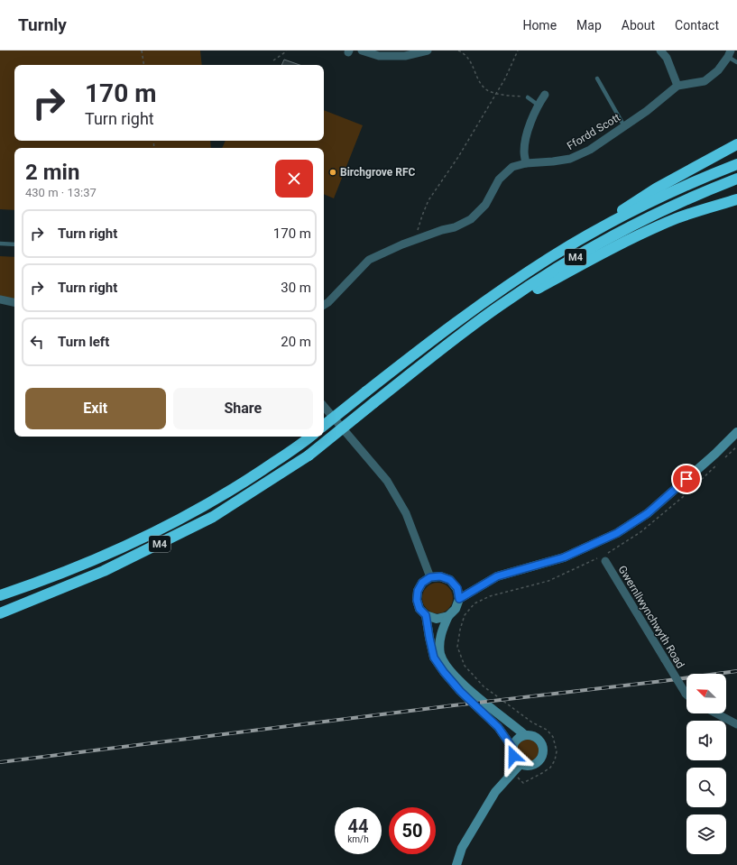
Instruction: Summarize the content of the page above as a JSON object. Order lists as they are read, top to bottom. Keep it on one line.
{"streets":{"highway":["M4"],"street":["Ffordd Scott","Gwernllwynchwyth Road"]},"places":["Birchgrove RFC"],"north":"top left","page":{"header":"Turnly","nav":["Home","Map","About","Contact"],"turn":["170 m","Turn right"],"heading":["2 min","430 m · 13:37"],"list":[{"name":"Turn right","value":"170 m"},{"name":"Turn right","value":"30 m"},{"name":"Turn left","value":"20 m"}],"buttons":["Exit","Share"],"speed":"44 km/h","limit":"50"}}
